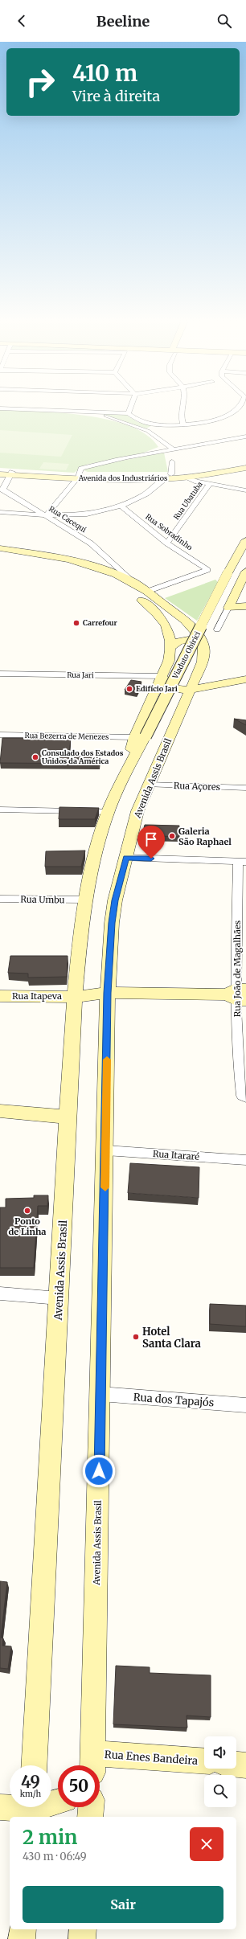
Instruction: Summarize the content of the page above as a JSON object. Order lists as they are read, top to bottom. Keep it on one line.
{"streets":{"main road":["Avenida dos Industriários","Viaduto Obirici","Avenida Assis Brasil","Rua Itapeva","Rua Enes Bandeira"],"street":["Rua Ubatuba","Rua Cacequi","Rua Sobradinho","Rua Jari","Rua Bezerra de Menezes","Rua Açores","Rua Umbu","Rua João de Magalhães","Rua Itararé","Rua dos Tapajós"]},"crossings":[["Avenida dos Industriários","Rua Cacequi"],["Rua Ubatuba","Rua Sobradinho"],["Rua Cacequi","Avenida Assis Brasil"],["Viaduto Obirici","Rua Bezerra de Menezes"],["Viaduto Obirici","Avenida Assis Brasil"],["Rua Jari","Avenida Assis Brasil"],["Rua Bezerra de Menezes","Avenida Assis Brasil"],["Avenida Assis Brasil","Rua Açores"],["Avenida Assis Brasil","Rua Umbu"],["Avenida Assis Brasil","Rua Itapeva"],["Avenida Assis Brasil","Rua Itararé"],["Avenida Assis Brasil","Rua dos Tapajós"],["Avenida Assis Brasil","Rua Enes Bandeira"],["Rua João de Magalhães","Rua Itapeva"]],"places":["Carrefour","Edifício Jari","Consulado dos Estados Unidos da América","Galeria São Raphael","Ponto de Linha","Hotel Santa Clara"],"page":{"header":"Beeline","turn":["410 m","Vire à direita"],"speed":"49 km/h","limit":"50","heading":["2 min","430 m · 06:49"],"buttons":"Sair"}}
